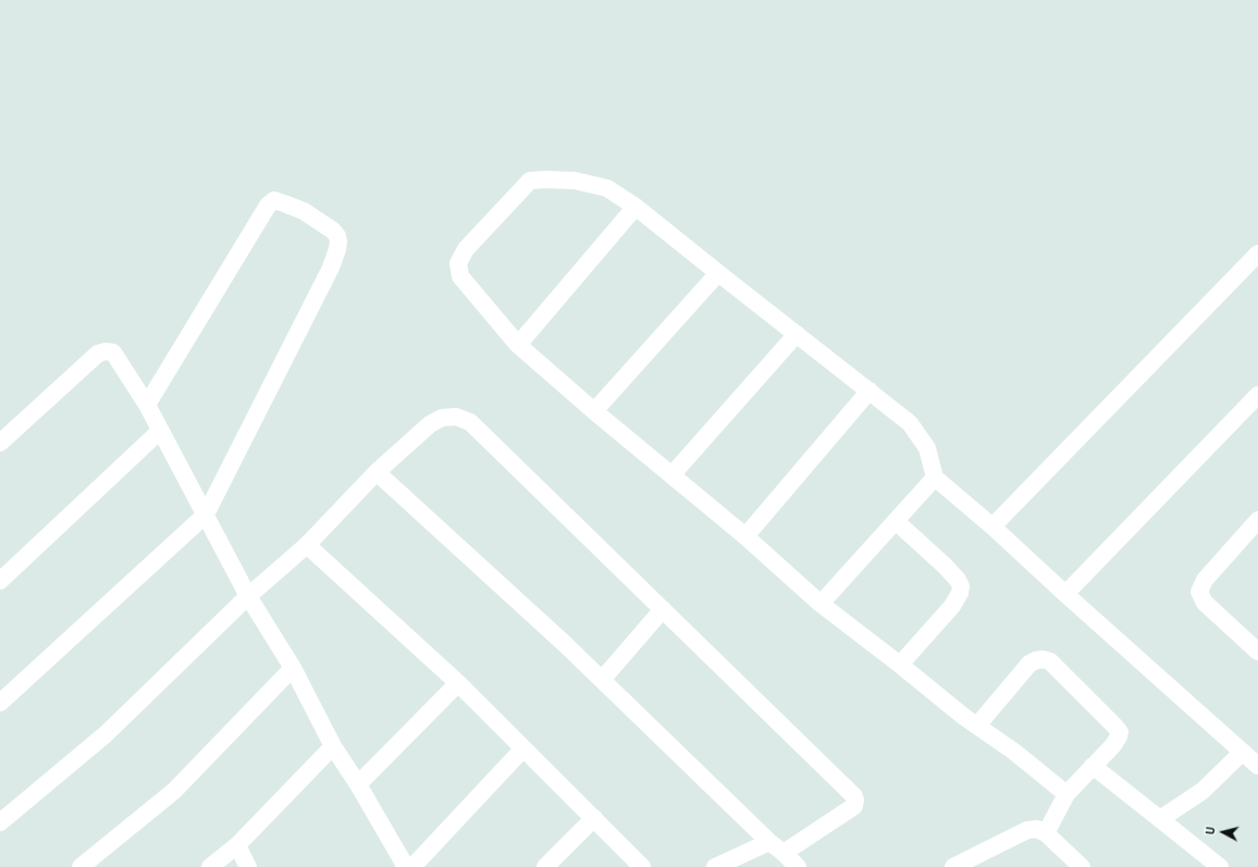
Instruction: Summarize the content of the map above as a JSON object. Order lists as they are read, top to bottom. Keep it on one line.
{"north":"left"}
